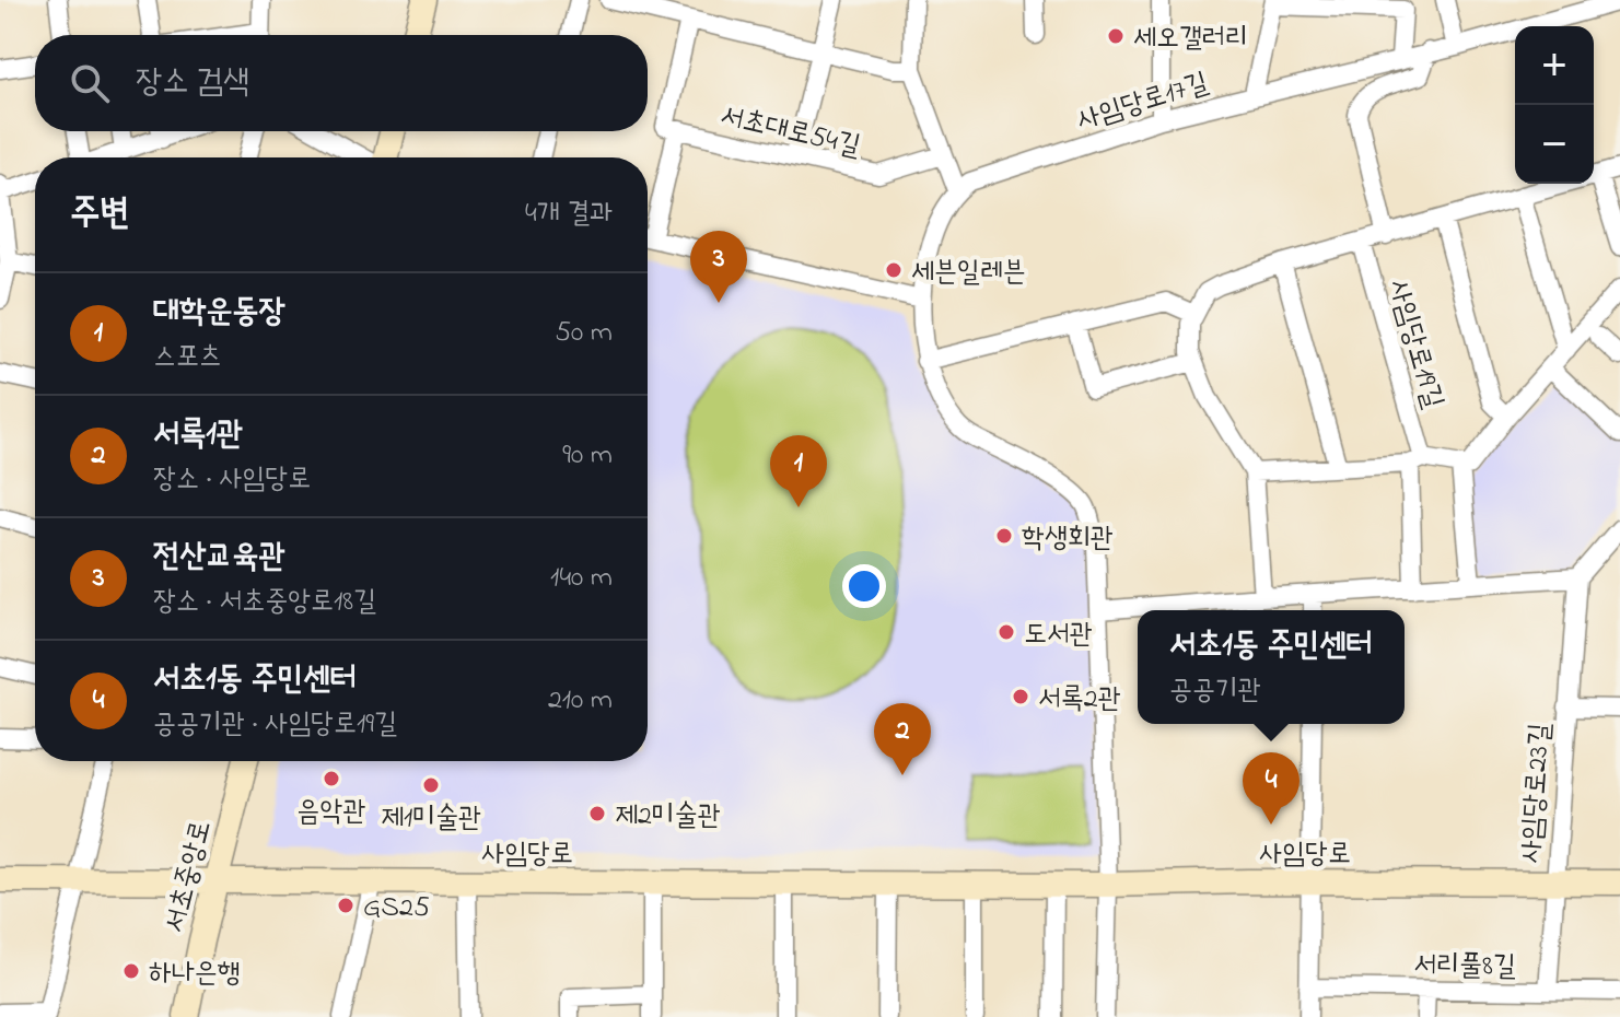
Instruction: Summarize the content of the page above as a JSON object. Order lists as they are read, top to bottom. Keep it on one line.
{"streets":{"main road":["사임당로","서초중앙로"],"street":["사임당로17길","서초대로54길","사임당로19길","사임당로23길","서리풀8길"]},"crossings":[["사임당로23길","사임당로"],["사임당로","서초중앙로"]],"places":["세오갤러리","세븐일레븐","학생회관","도서관","서록2관","음악관","제1미술관","제2미술관","GS25","하나은행"],"page":{"map_buttons":["+","−"],"search":"장소 검색","heading":["주변","4개 결과"],"pins":["3","1","2","4"],"list":[{"mark":"1","name":"대학운동장","note":"스포츠","value":"50 m"},{"mark":"2","name":"서록1관","note":"장소 · 사임당로","value":"90 m"},{"mark":"3","name":"전산교육관","note":"장소 · 서초중앙로18길","value":"140 m"},{"mark":"4","name":"서초1동 주민센터","note":"공공기관 · 사임당로19길","value":"210 m"}],"popup":["서초1동 주민센터","공공기관"]}}
